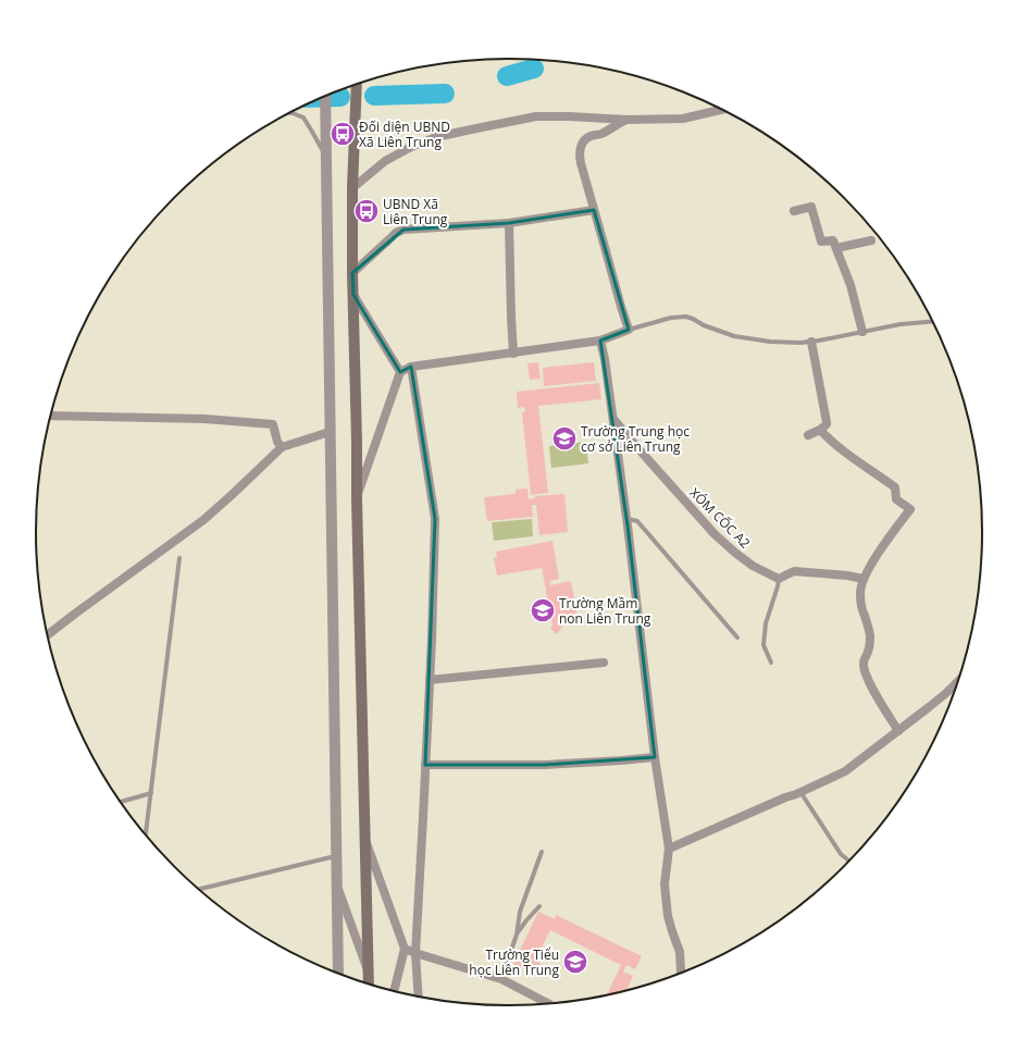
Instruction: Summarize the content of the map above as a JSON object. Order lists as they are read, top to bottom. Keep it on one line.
{"streets":{"street":["XÓM CỐC A2"]},"places":{"bus stop":["Đối diện UBND Xã Liên Trung","UBND Xã Liên Trung"],"school or university":["Trường Trung học cơ sở Liên Trung","Trường Mầm non Liên Trung","Trường Tiểu học Liên Trung"]}}
